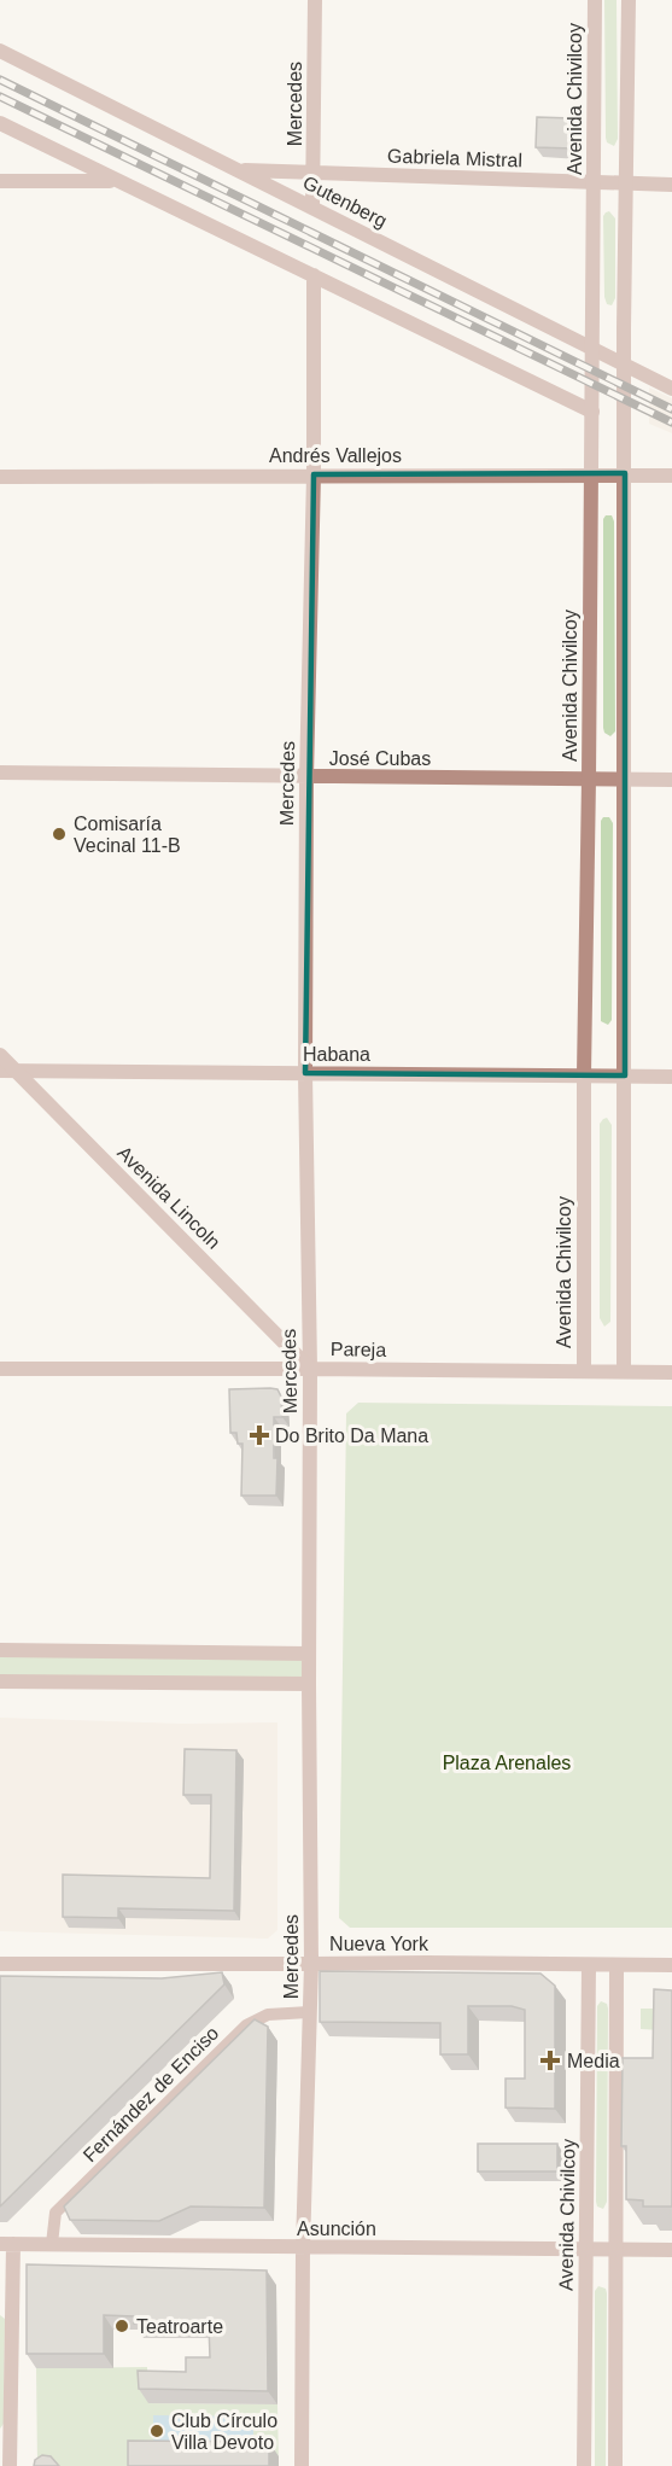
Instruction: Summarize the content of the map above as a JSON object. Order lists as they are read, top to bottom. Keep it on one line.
{"streets":{"street":["Avenida Chivilcoy","Mercedes","Gabriela Mistral","Gutenberg","Andrés Vallejos","José Cubas","Habana","Avenida Lincoln","Pareja","Nueva York","Fernández de Enciso","Asunción"]},"crossings":[["Avenida Chivilcoy","Gabriela Mistral"],["Avenida Chivilcoy","Gutenberg"],["Avenida Chivilcoy","Andrés Vallejos"],["Avenida Chivilcoy","José Cubas"],["Avenida Chivilcoy","Habana"],["Avenida Chivilcoy","Pareja"],["Avenida Chivilcoy","Nueva York"],["Avenida Chivilcoy","Asunción"],["Mercedes","Gabriela Mistral"],["Mercedes","Gutenberg"],["Mercedes","Andrés Vallejos"],["Mercedes","José Cubas"],["Mercedes","Habana"],["Mercedes","Avenida Lincoln"],["Mercedes","Pareja"],["Mercedes","Nueva York"],["Mercedes","Fernández de Enciso"],["Mercedes","Asunción"],["Gabriela Mistral","Gutenberg"],["Habana","Avenida Lincoln"],["Avenida Lincoln","Pareja"],["Fernández de Enciso","Asunción"]],"parks":["Plaza Arenales"],"places":{"other":["Comisaría Vecinal 11-B","Teatroarte","Club Círculo Villa Devoto"],"health":["Do Brito Da Mana","Media"]}}
